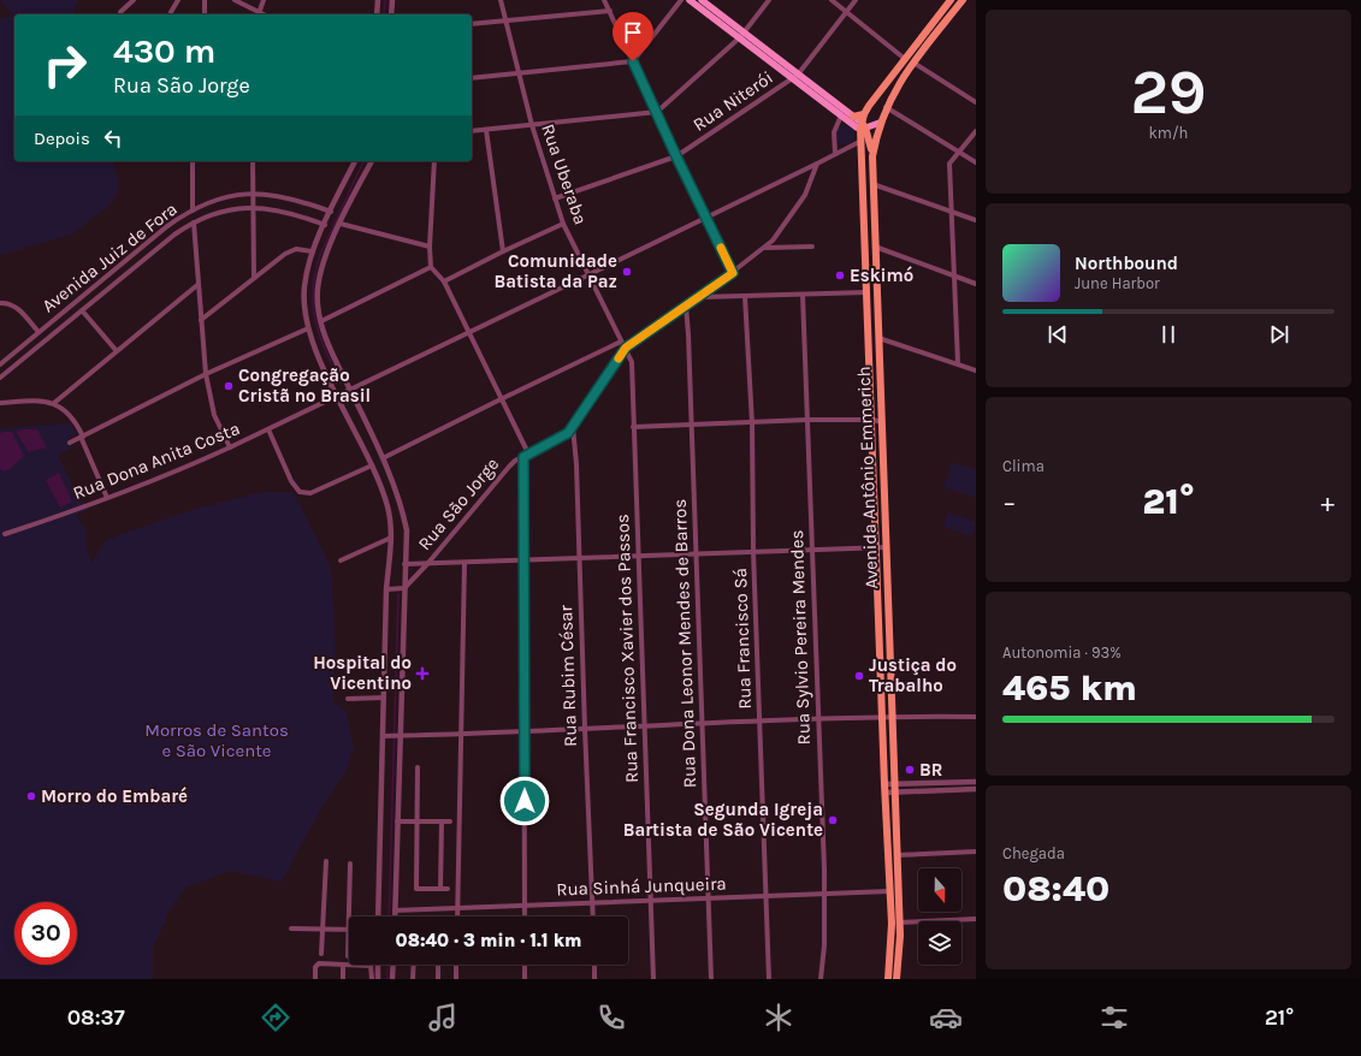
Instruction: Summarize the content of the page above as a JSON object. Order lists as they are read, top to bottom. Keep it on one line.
{"streets":{"main road":["Avenida Antônio Emmerich"],"street":["Rua Niterói","Rua Uberaba","Avenida Juiz de Fora","Rua Dona Anita Costa","Rua São Jorge","Rua Sylvio Pereira Mendes","Rua Francisco Sá","Rua Dona Leonor Mendes de Barros","Rua Francisco Xavier dos Passos","Rua Rubim César","Rua Sinhá Junqueira"]},"crossings":[["Rua Niterói","Rua Uberaba"],["Rua Uberaba","Rua Dona Anita Costa"],["Rua Uberaba","Rua São Jorge"],["Rua Uberaba","Rua Francisco Xavier dos Passos"],["Rua Dona Anita Costa","Avenida Antônio Emmerich"],["Rua Dona Anita Costa","Rua São Jorge"],["Avenida Antônio Emmerich","Rua Sinhá Junqueira"],["Rua São Jorge","Rua Dona Leonor Mendes de Barros"],["Rua São Jorge","Rua Francisco Xavier dos Passos"],["Rua São Jorge","Rua Rubim César"],["Rua Sylvio Pereira Mendes","Rua Sinhá Junqueira"],["Rua Francisco Sá","Rua Sinhá Junqueira"],["Rua Dona Leonor Mendes de Barros","Rua Sinhá Junqueira"],["Rua Francisco Xavier dos Passos","Rua Sinhá Junqueira"],["Rua Rubim César","Rua Sinhá Junqueira"]],"parks":["Morros de Santos e São Vicente"],"places":{"other":["Comunidade Batista da Paz","Eskimó","Congregação Cristã no Brasil","Justiça do Trabalho","BR","Morro do Embaré","Segunda Igreja Bartista de São Vicente"],"health":["Hospital do Vicentino"]},"north":"bottom","page":{"tile":[["29","km/h"],"Clima",["Autonomia · 93%","465 km"],["Chegada","08:40"]],"turn":["430 m","Rua São Jorge"],"then":"Depois","song":["Northbound","June Harbor"],"heat":["−","21°","+"],"limit":"30","trip":"08:40 · 3 min · 1.1 km","tabs":["08:37","21°"]}}
